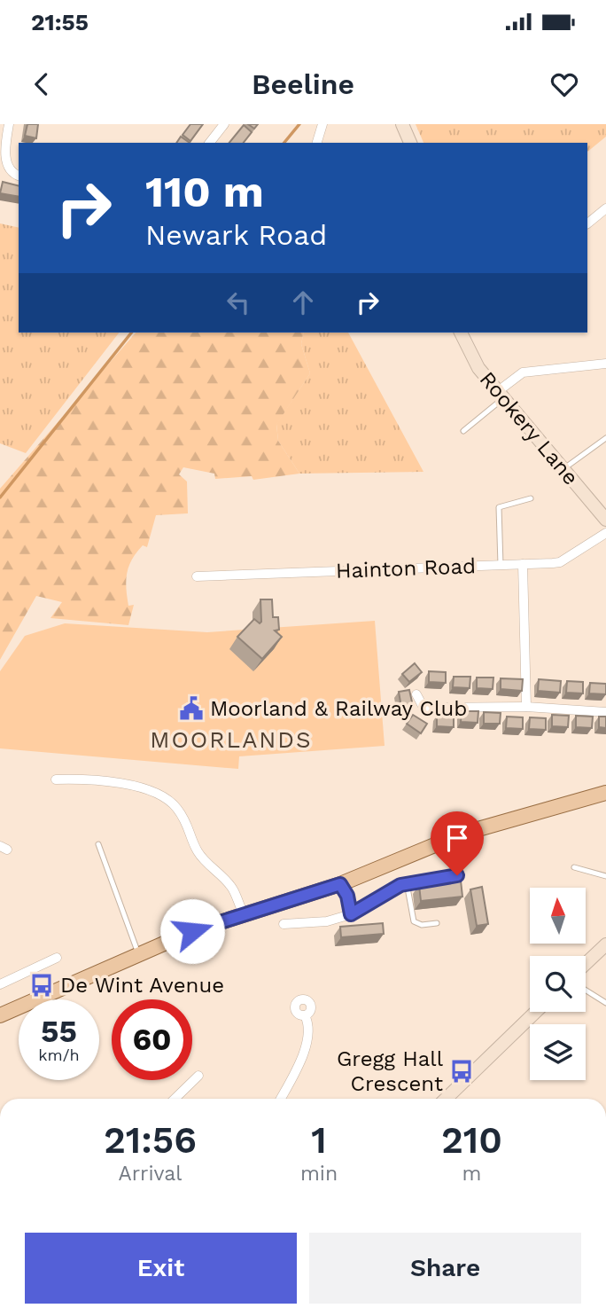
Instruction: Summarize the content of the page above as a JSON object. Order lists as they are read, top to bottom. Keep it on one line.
{"streets":{"street":["Rookery Lane","Hainton Road"]},"districts":["MOORLANDS"],"places":{"public building":["Moorland & Railway Club"],"bus stop":["De Wint Avenue","Gregg Hall Crescent"]},"north":"top","page":{"status":"21:55","header":"Beeline","turn":["110 m","Newark Road"],"speed":"55 km/h","limit":"60","eta":["21:56","Arrival","1","min","210","m"],"buttons":["Exit","Share"]}}
